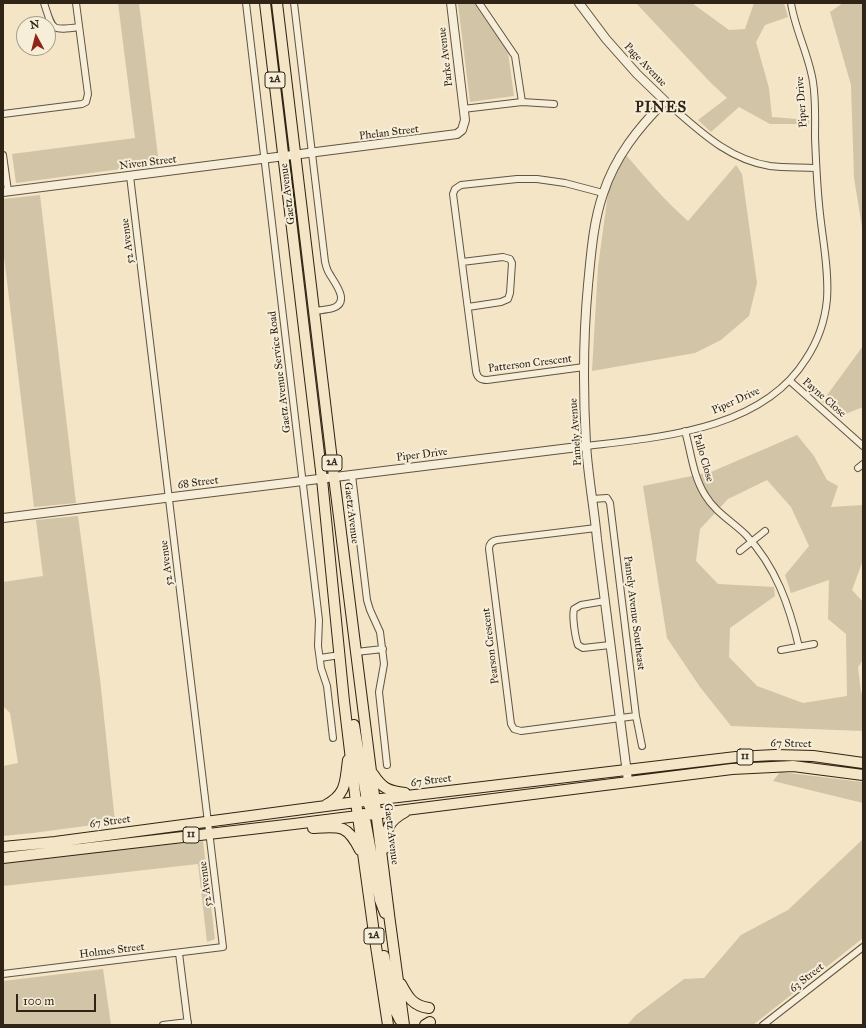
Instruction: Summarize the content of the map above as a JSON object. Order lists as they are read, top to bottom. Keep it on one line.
{"streets":{"main road":["2A","Gaetz Avenue","67 Street","11"],"street":["Parke Avenue","Page Avenue","Piper Drive","Phelan Street","Niven Street","52 Avenue","Patterson Crescent","Gaetz Avenue Service Road","Payne Close","Pamely Avenue","Pallo Close","68 Street","Pamely Avenue Southeast","Pearson Crescent","Holmes Street","63 Street"]},"crossings":[["Parke Avenue","Phelan Street"],["Page Avenue","Piper Drive"],["Page Avenue","Pamely Avenue"],["2A","67 Street"],["Piper Drive","Gaetz Avenue"],["Piper Drive","Payne Close"],["Piper Drive","Pamely Avenue"],["Piper Drive","Pallo Close"],["Piper Drive","68 Street"],["Phelan Street","Niven Street"],["Phelan Street","Gaetz Avenue"],["Niven Street","Gaetz Avenue"],["Niven Street","52 Avenue"],["Niven Street","Gaetz Avenue Service Road"],["Gaetz Avenue","68 Street"],["Gaetz Avenue","67 Street"],["52 Avenue","68 Street"],["52 Avenue","67 Street"],["52 Avenue","Holmes Street"],["Patterson Crescent","Pamely Avenue"],["Gaetz Avenue Service Road","68 Street"],["Pamely Avenue","Pamely Avenue Southeast"],["Pamely Avenue","Pearson Crescent"],["Pamely Avenue","67 Street"],["Pamely Avenue Southeast","Pearson Crescent"]],"districts":["PINES"],"scale_bar":"100 m","north":"top"}
